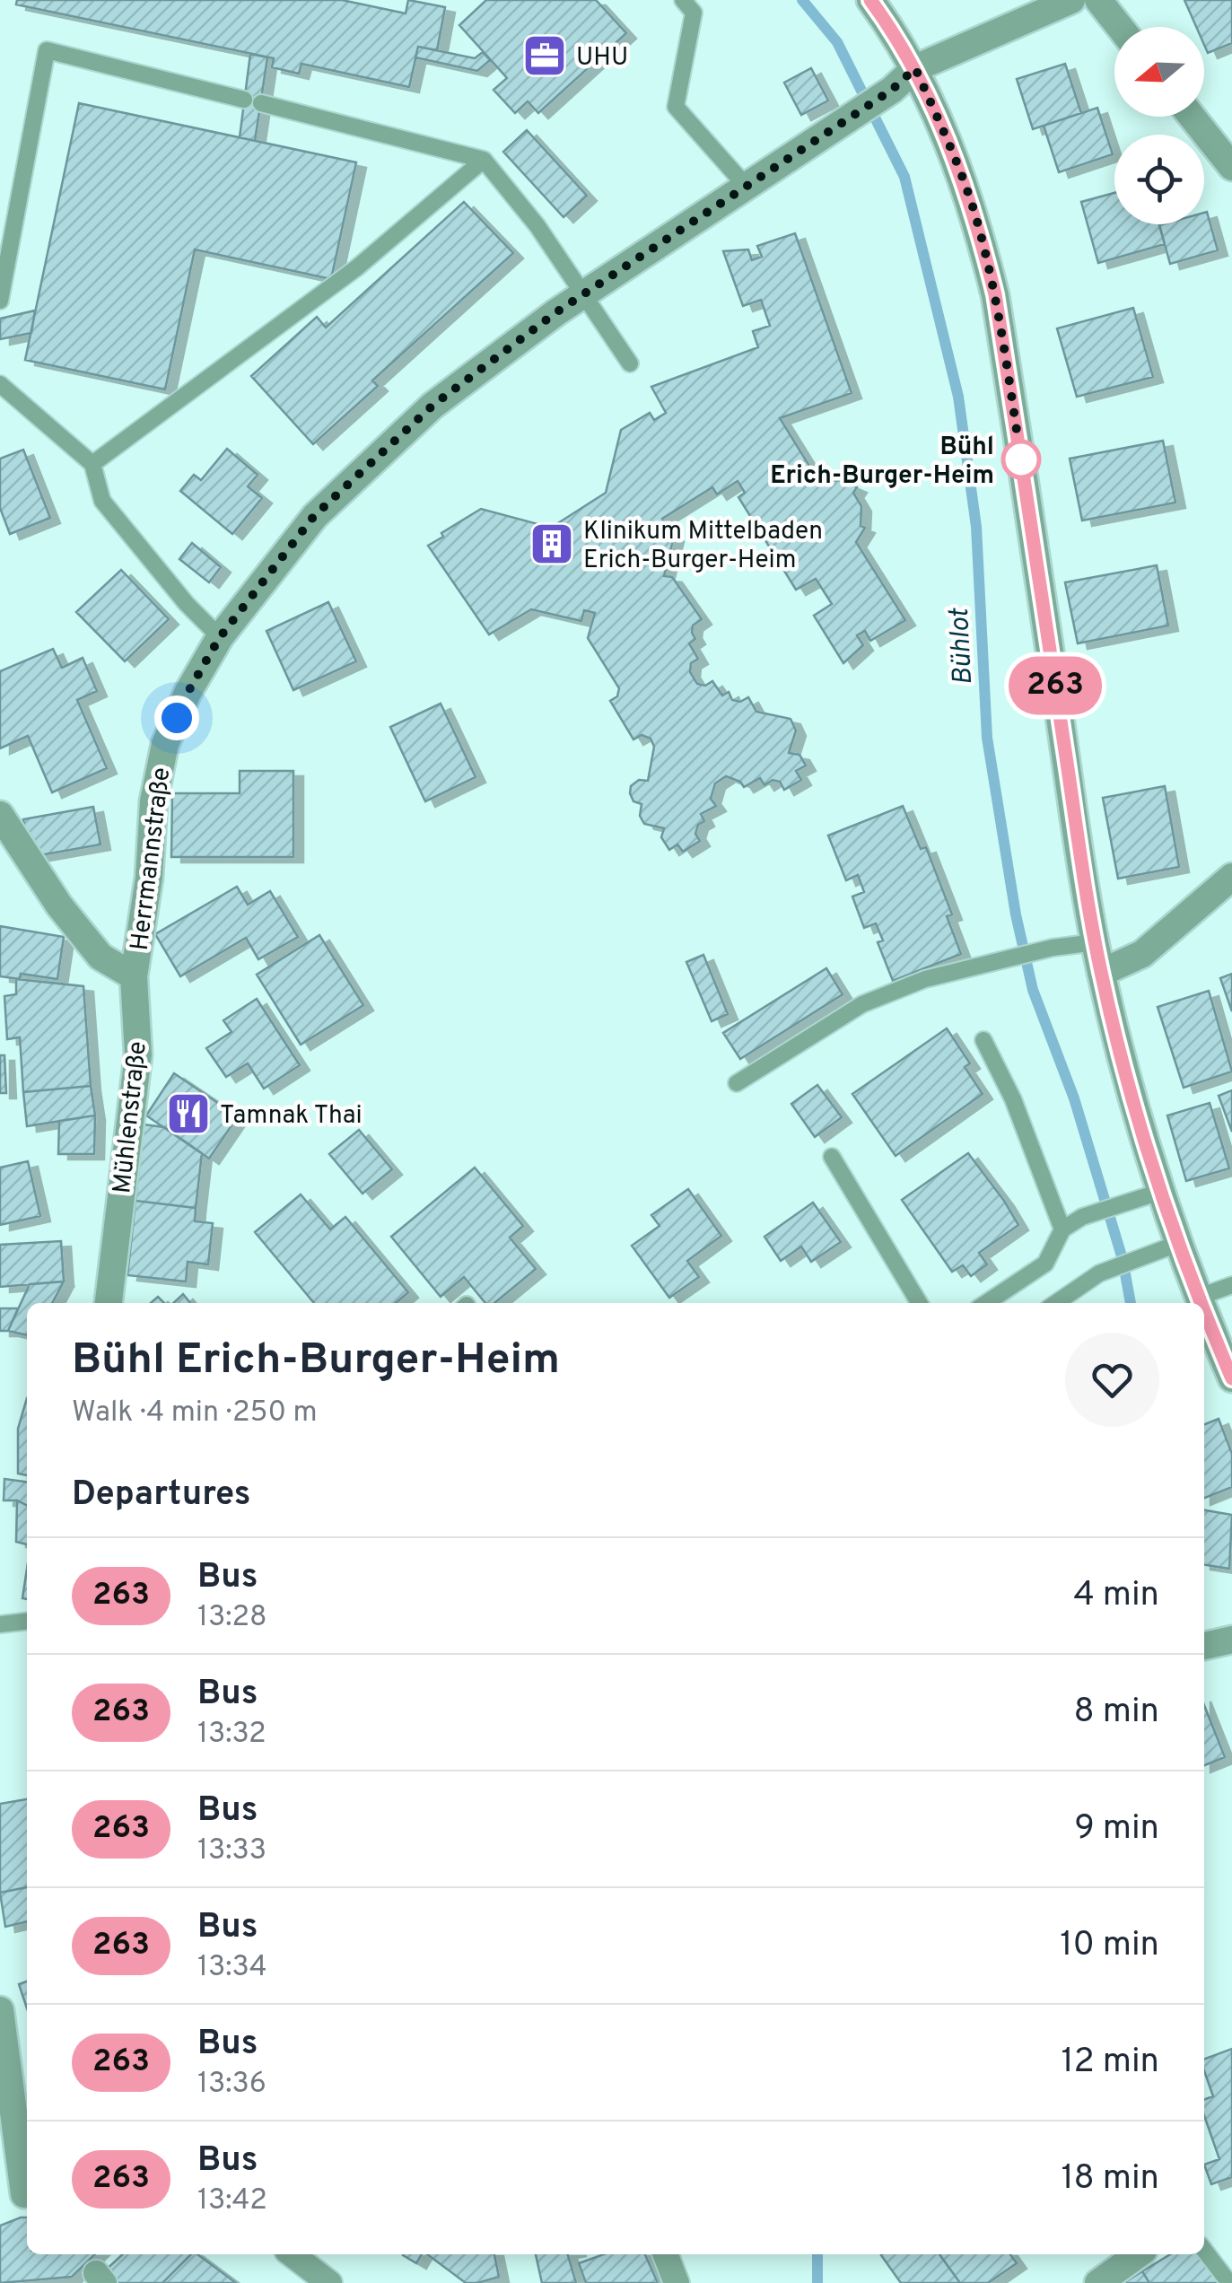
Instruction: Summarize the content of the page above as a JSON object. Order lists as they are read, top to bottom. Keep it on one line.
{"streets":{"street":["Herrmannstraße","Mühlenstraße"]},"crossings":[["Herrmannstraße","Mühlenstraße"]],"water":["Bühlot"],"places":{"office":["UHU"],"other":["Bühl Erich-Burger-Heim"],"building":["Klinikum Mittelbaden Erich-Burger-Heim"],"restaurant":["Tamnak Thai"]},"lines":["bus line 263"],"north":"left","page":{"on_map":"263","heading":[["Bühl Erich-Burger-Heim","Walk · 4 min · 250 m"],"Departures"],"list":[{"mark":"263","name":"Bus","note":"13:28","value":"4 min"},{"mark":"263","name":"Bus","note":"13:32","value":"8 min"},{"mark":"263","name":"Bus","note":"13:33","value":"9 min"},{"mark":"263","name":"Bus","note":"13:34","value":"10 min"},{"mark":"263","name":"Bus","note":"13:36","value":"12 min"},{"mark":"263","name":"Bus","note":"13:42","value":"18 min"}]}}
